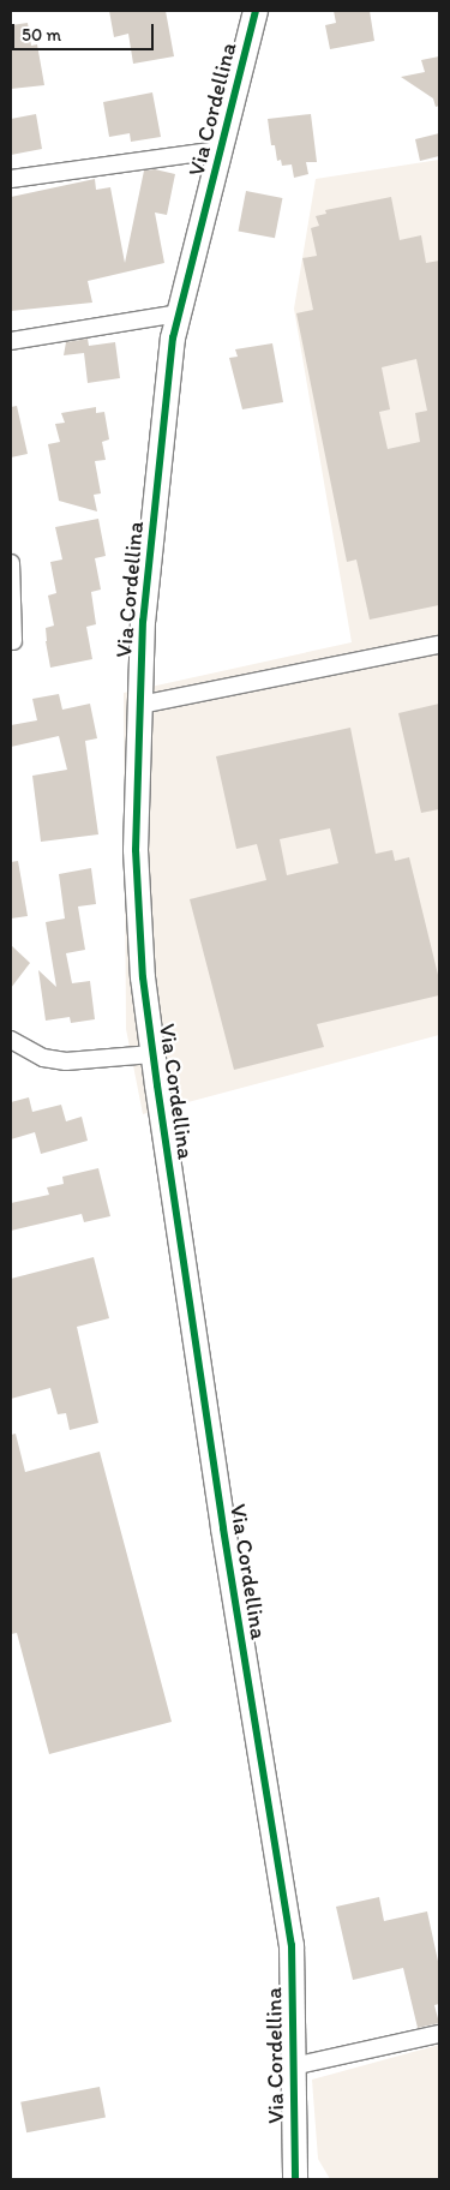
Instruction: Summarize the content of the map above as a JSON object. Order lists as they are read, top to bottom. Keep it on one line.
{"streets":{"street":["Via Cordellina"]},"scale_bar":"50 m"}
